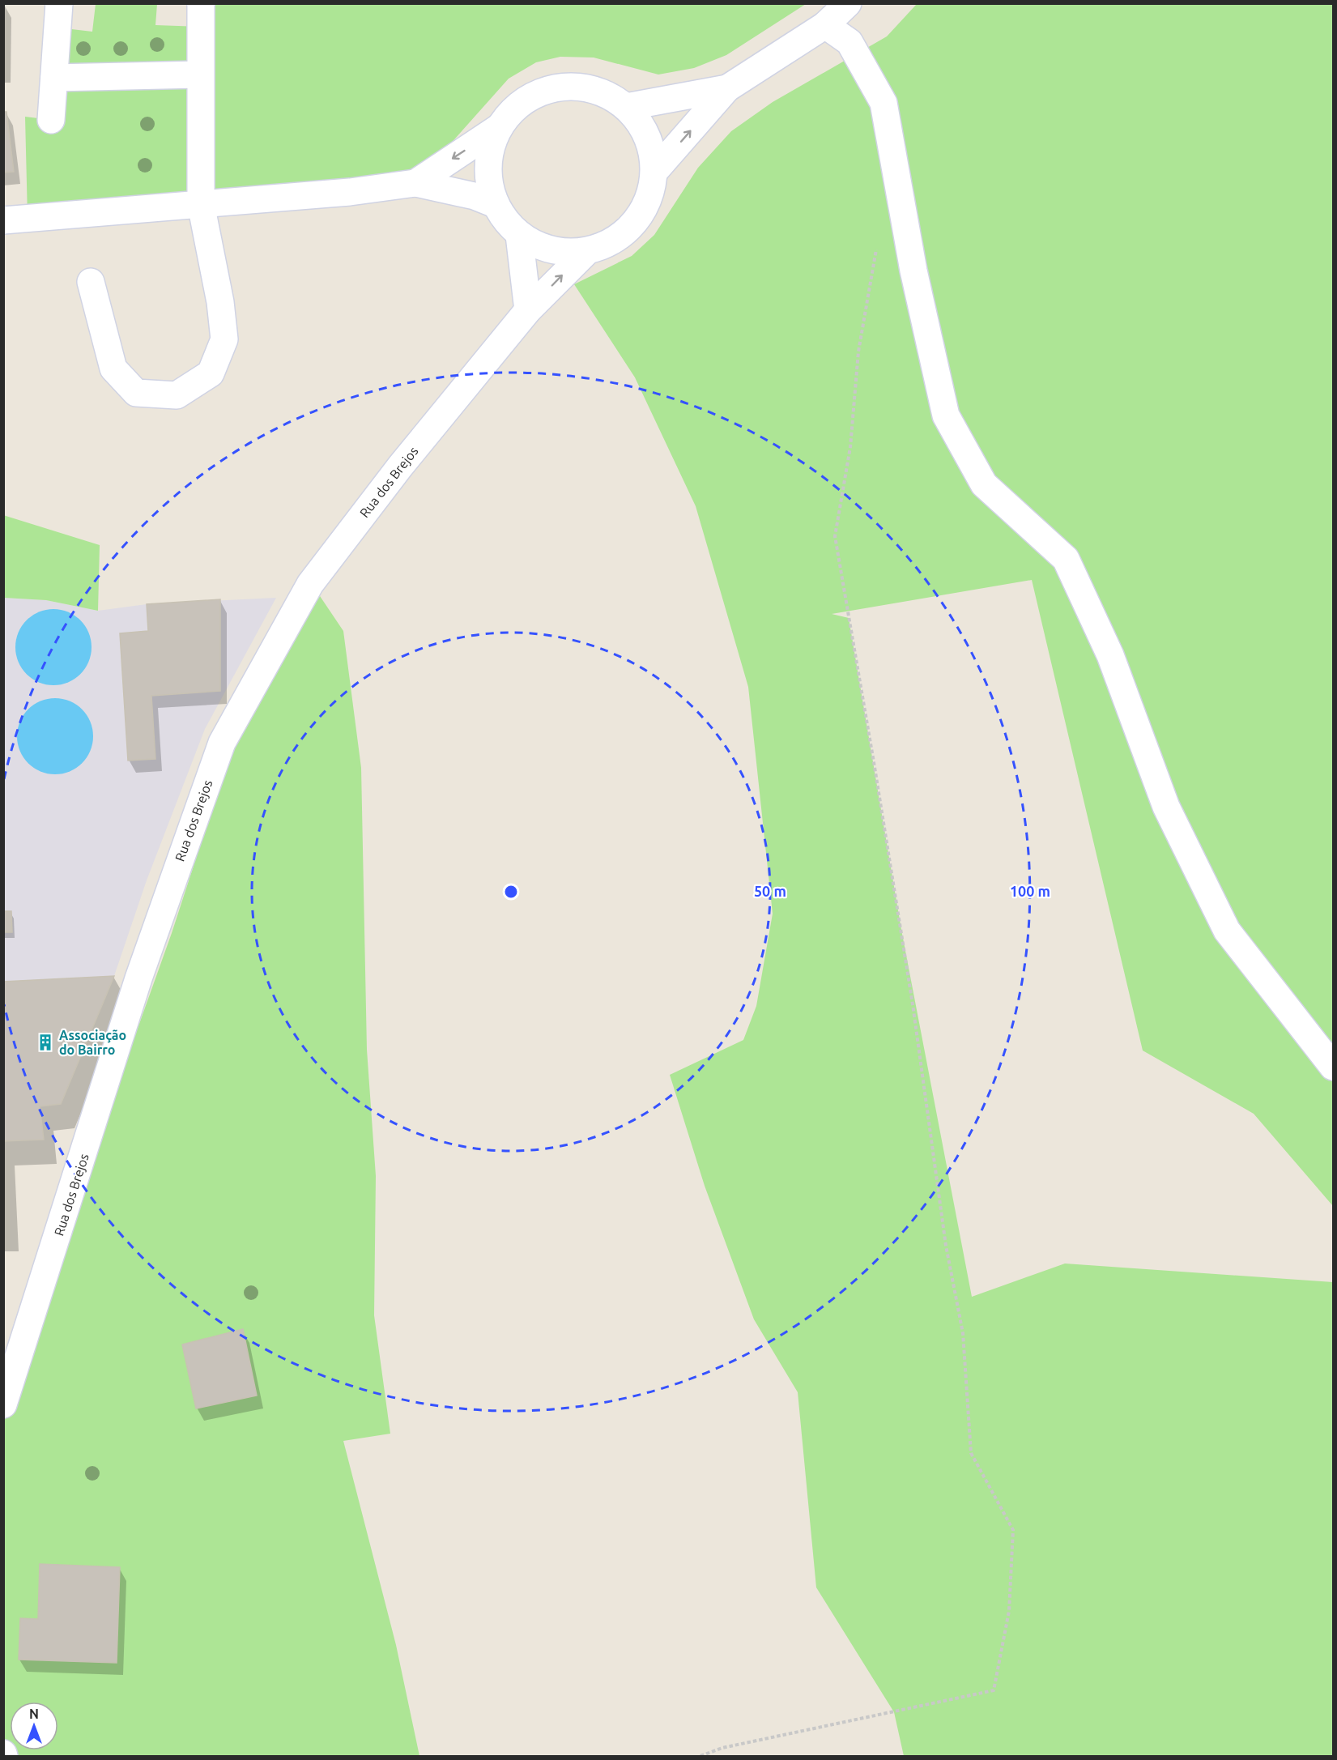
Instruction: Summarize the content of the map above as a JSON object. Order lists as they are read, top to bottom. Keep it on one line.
{"streets":{"street":["Rua dos Brejos"]},"places":{"building":["Associação do Bairro"]},"north":"top","rings":["50 m","100 m"]}
